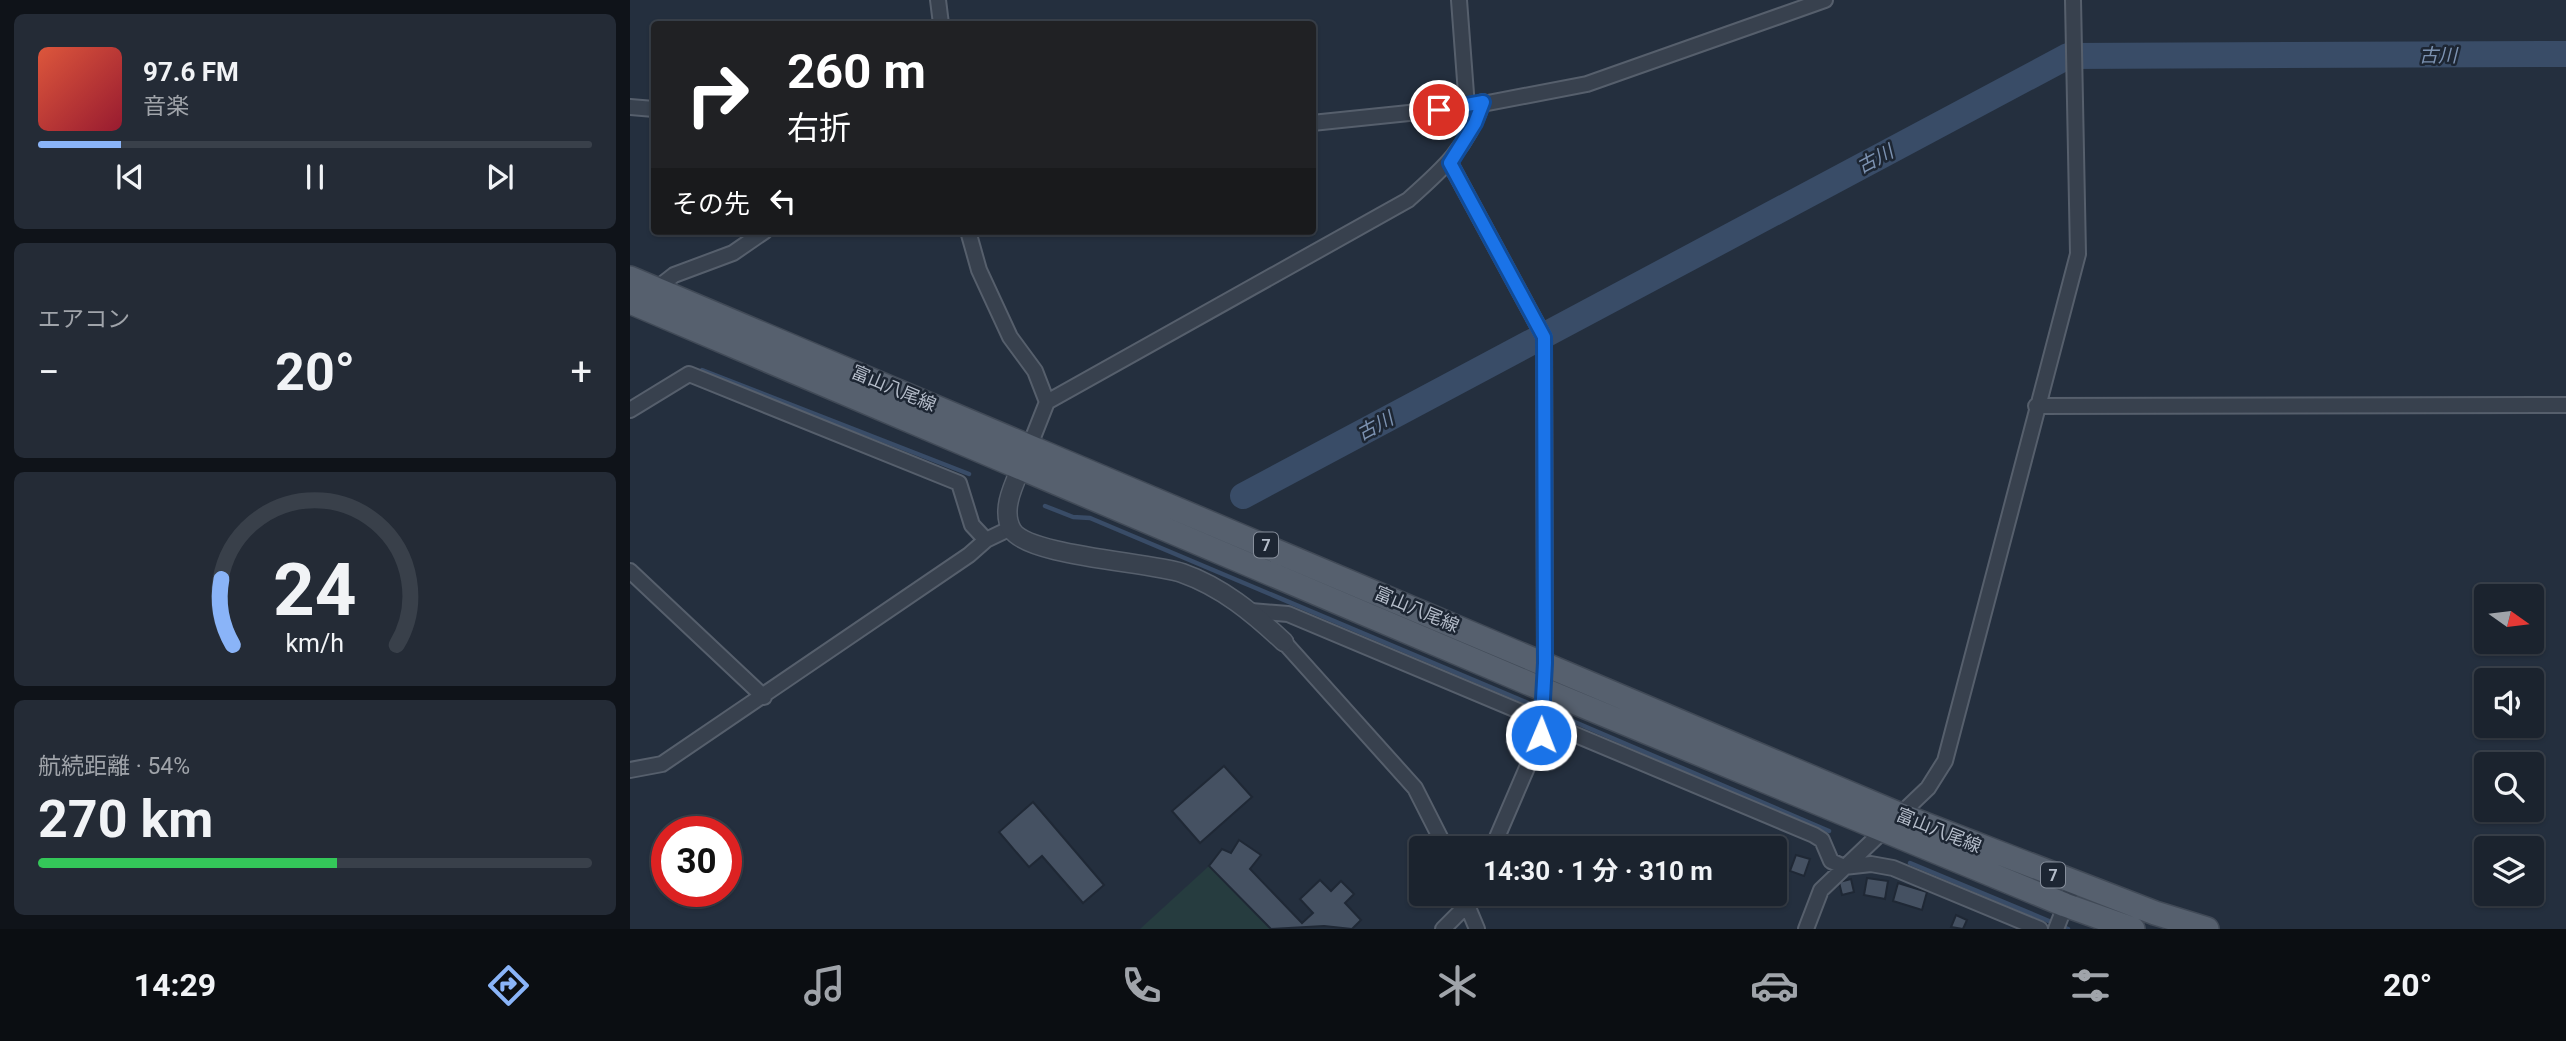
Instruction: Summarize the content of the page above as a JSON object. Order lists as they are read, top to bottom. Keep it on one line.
{"streets":{"main road":["富山八尾線","7"]},"water":["古川"],"north":"right","page":{"turn":["260 m","右折"],"song":["97.6 FM","音楽"],"then":"その先","tile":["エアコン",["航続距離 · 54%","270 km"]],"heat":["−","20°","+"],"limit":"30","trip":"14:30 · 1 分 · 310 m","tabs":["14:29","20°"],"gauge":["24","km/h"]}}
